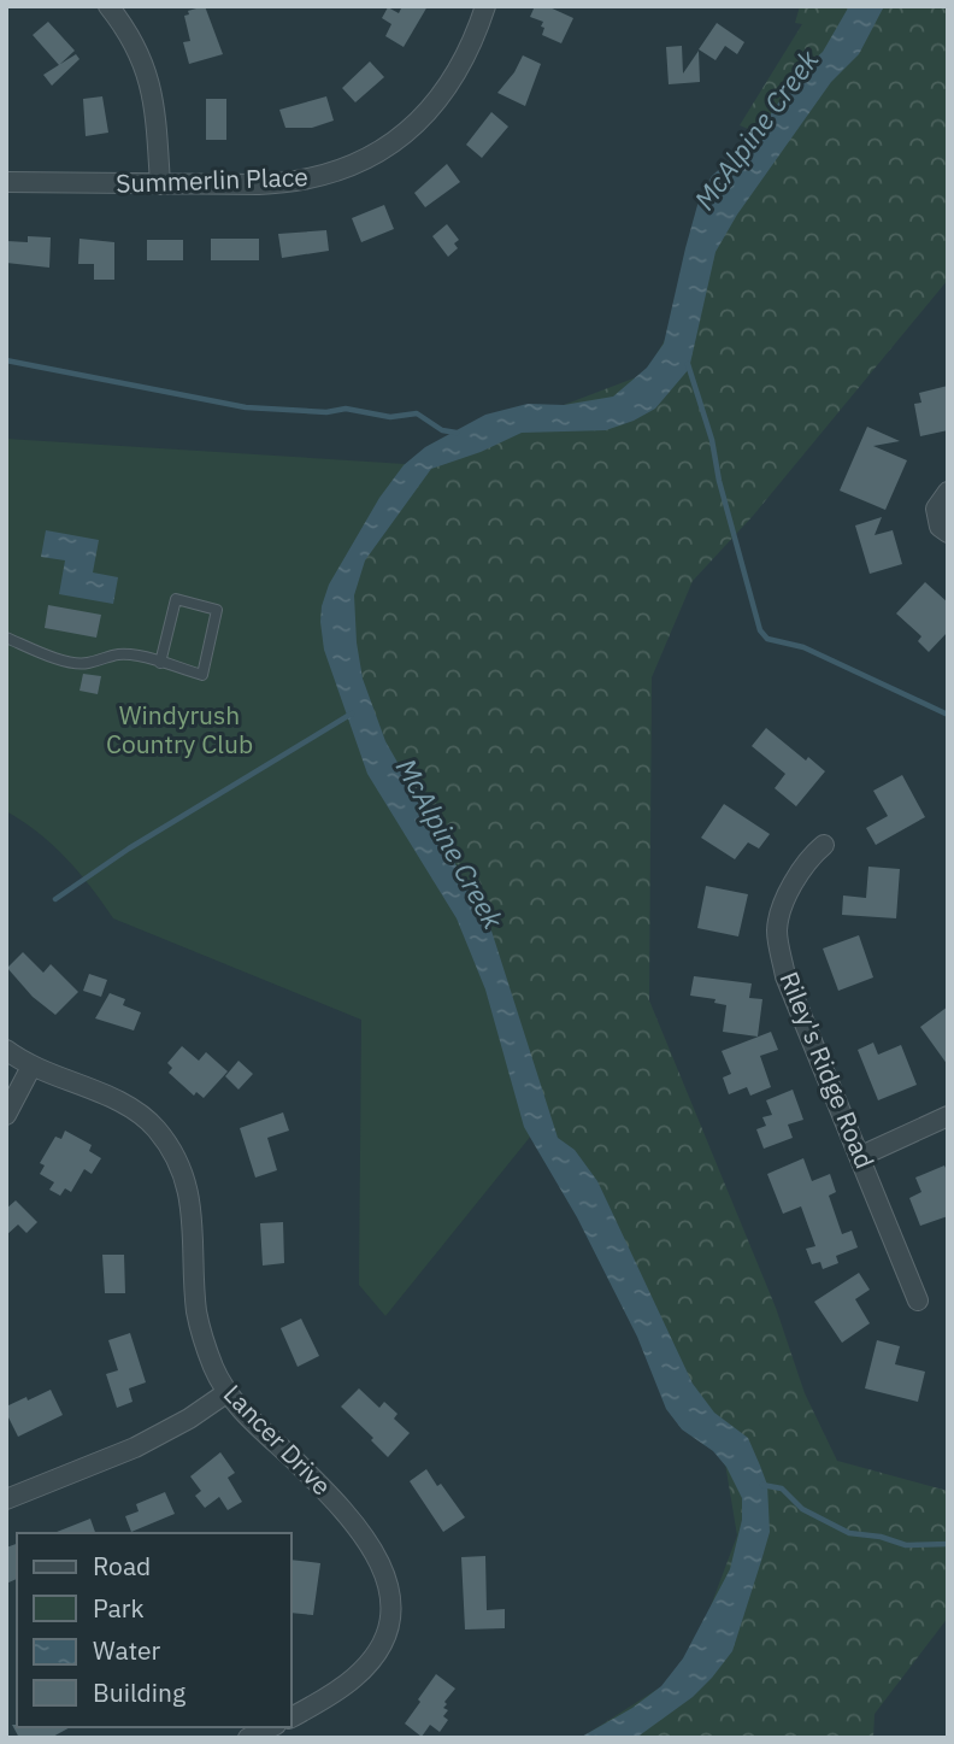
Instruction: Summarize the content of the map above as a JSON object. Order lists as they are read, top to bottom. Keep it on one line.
{"streets":{"street":["Summerlin Place","Riley's Ridge Road","Lancer Drive"]},"water":["McAlpine Creek"],"parks":["Windyrush Country Club"],"legend":["Road","Park","Water","Building"]}
